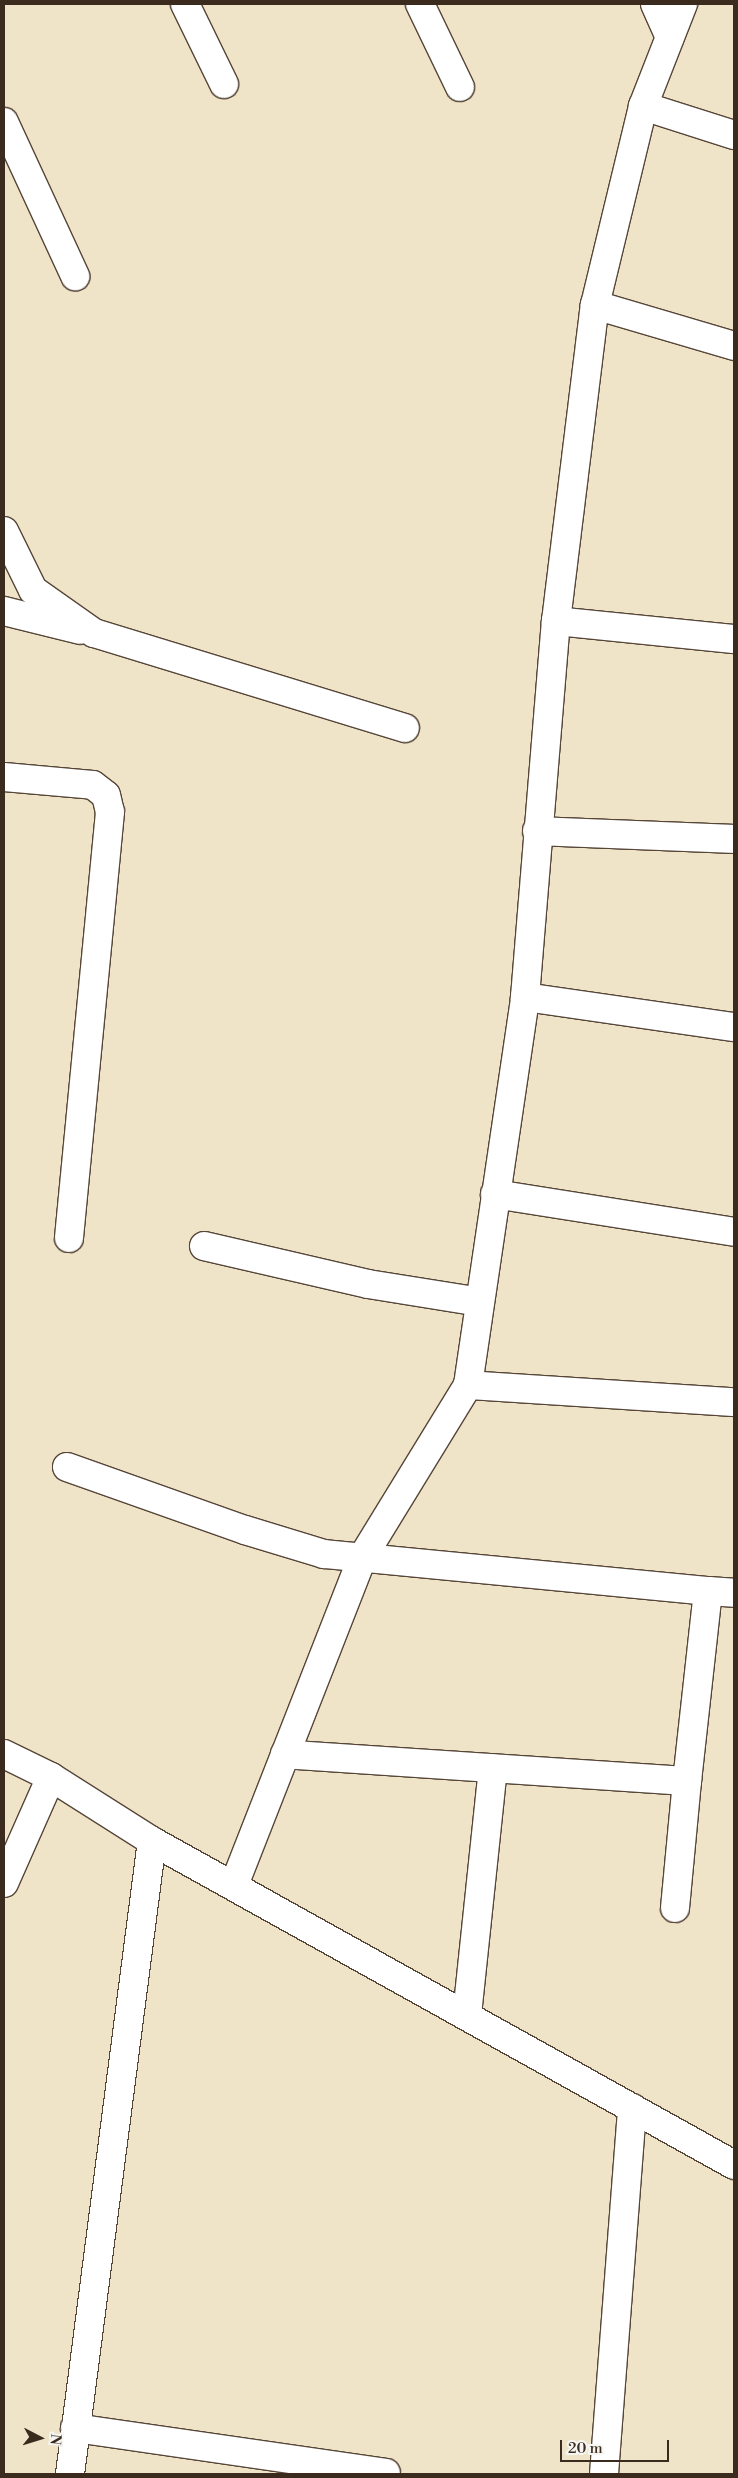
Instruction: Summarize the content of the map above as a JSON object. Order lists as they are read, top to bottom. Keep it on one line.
{"scale_bar":"20 m","north":"right"}
